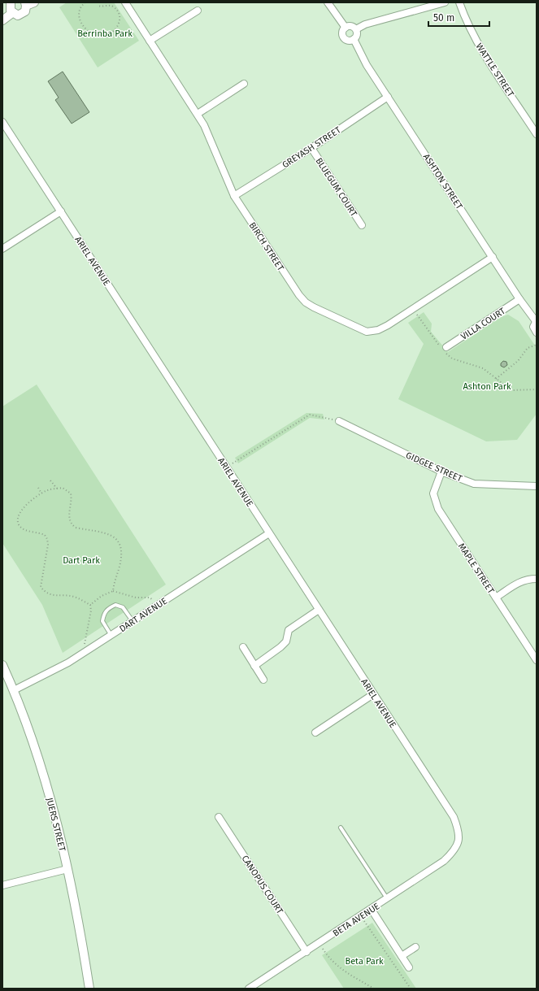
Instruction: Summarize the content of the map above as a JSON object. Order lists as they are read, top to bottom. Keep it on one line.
{"streets":{"street":["WATTLE STREET","GREYASH STREET","ASHTON STREET","BLUEGUM COURT","BIRCH STREET","ARIEL AVENUE","VILLA COURT","GIDGEE STREET","MAPLE STREET","DART AVENUE","JUERS STREET","CANOPUS COURT","BETA AVENUE"]},"crossings":[["GREYASH STREET","ASHTON STREET"],["GREYASH STREET","BLUEGUM COURT"],["GREYASH STREET","BIRCH STREET"],["ASHTON STREET","BIRCH STREET"],["ASHTON STREET","VILLA COURT"],["ARIEL AVENUE","DART AVENUE"],["ARIEL AVENUE","BETA AVENUE"],["GIDGEE STREET","MAPLE STREET"],["DART AVENUE","JUERS STREET"],["CANOPUS COURT","BETA AVENUE"]],"parks":["Berrinba Park","Ashton Park","Dart Park","Beta Park"],"scale_bar":"50 m"}
